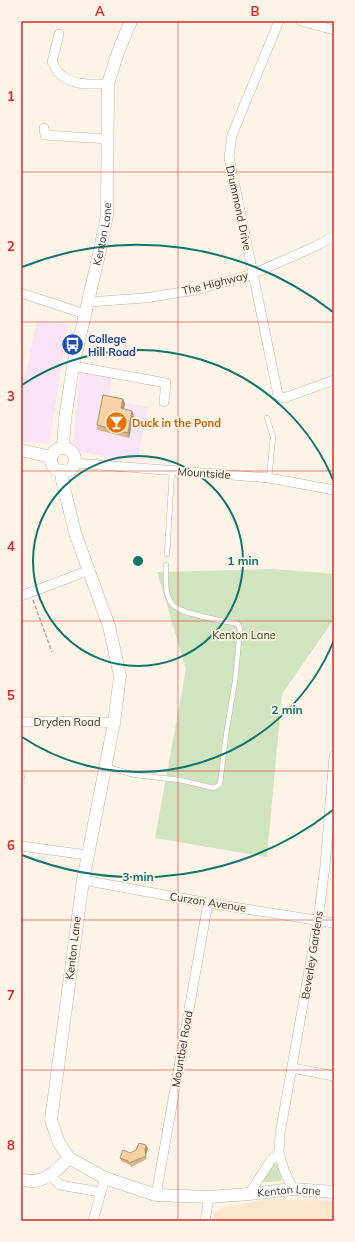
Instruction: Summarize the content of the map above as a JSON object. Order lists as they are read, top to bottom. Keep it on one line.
{"streets":{"street":["Drummond Drive","Kenton Lane","The Highway","Mountside","Dryden Road","Curzon Avenue","Beverley Gardens","Mountbel Road"]},"crossings":[["Drummond Drive","The Highway"],["Kenton Lane","The Highway"],["Kenton Lane","Mountside"],["Kenton Lane","Dryden Road"],["Kenton Lane","Curzon Avenue"],["Kenton Lane","Beverley Gardens"],["Kenton Lane","Mountbel Road"],["Curzon Avenue","Beverley Gardens"],["Curzon Avenue","Mountbel Road"]],"parks":["Kenton Lane"],"places":{"bus stop":["College Hill Road"],"bar":["Duck in the Pond"]},"grid":{"columns":["A","B"],"rows":["1","2","3","4","5","6","7","8"]},"rings":["1 min","2 min","3 min"]}
